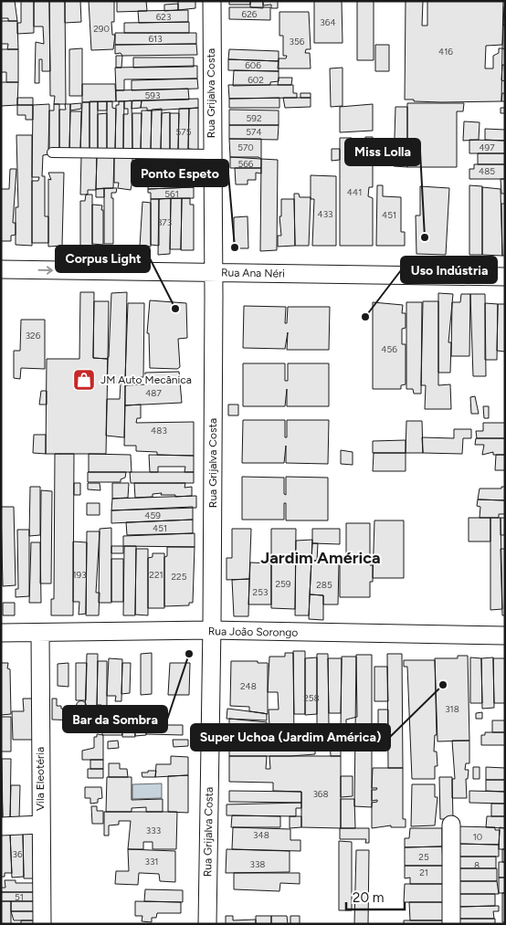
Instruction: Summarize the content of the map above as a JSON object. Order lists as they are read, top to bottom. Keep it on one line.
{"streets":{"street":["Rua Grijalva Costa","Rua Ana Néri","Rua João Sorongo","Vila Eleotéria"]},"crossings":[["Rua Grijalva Costa","Rua Ana Néri"],["Rua Grijalva Costa","Rua João Sorongo"],["Rua João Sorongo","Vila Eleotéria"]],"one_way":["Rua Ana Néri"],"districts":["Jardim América"],"places":{"other":["Miss Lolla","Ponto Espeto","Corpus Light","Uso Indústria","Bar da Sombra","Super Uchoa (Jardim América)"],"shop":["JM Auto Mecânica"]},"house_numbers":["626","623","364","290","613","356","416","606","602","593","592","575","574","570","497","566","485","441","561","433","451","373","326","456","487","483","459","451","193","221","225","259","285","253","248","258","318","368","333","348","10","36","25","331","338","8","21","51"],"scale_bar":"20 m"}
